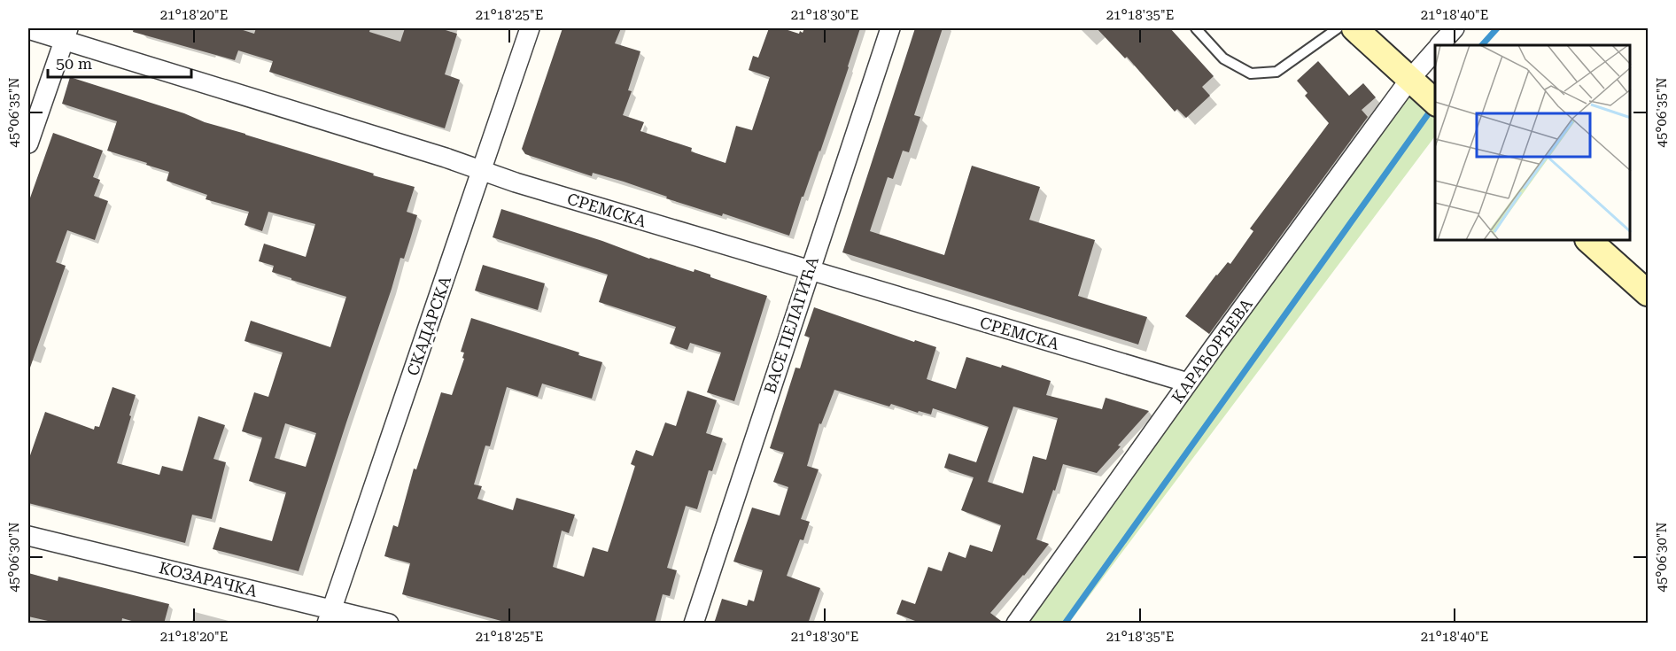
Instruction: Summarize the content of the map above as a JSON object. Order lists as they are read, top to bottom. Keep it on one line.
{"streets":{"street":["СРЕМСКА","ВАСЕ ПЕЛАГИЋА","СКАДАРСКА","КАРАЂОРЂЕВА","КОЗАРАЧКА"]},"crossings":[["СРЕМСКА","ВАСЕ ПЕЛАГИЋА"],["СРЕМСКА","СКАДАРСКА"],["СРЕМСКА","КАРАЂОРЂЕВА"],["СКАДАРСКА","КОЗАРАЧКА"]],"scale_bar":"50 m","coordinates":["21°18'20\"E","21°18'25\"E","21°18'30\"E","21°18'35\"E","21°18'40\"E","45°06'35\"N","45°06'30\"N"]}
